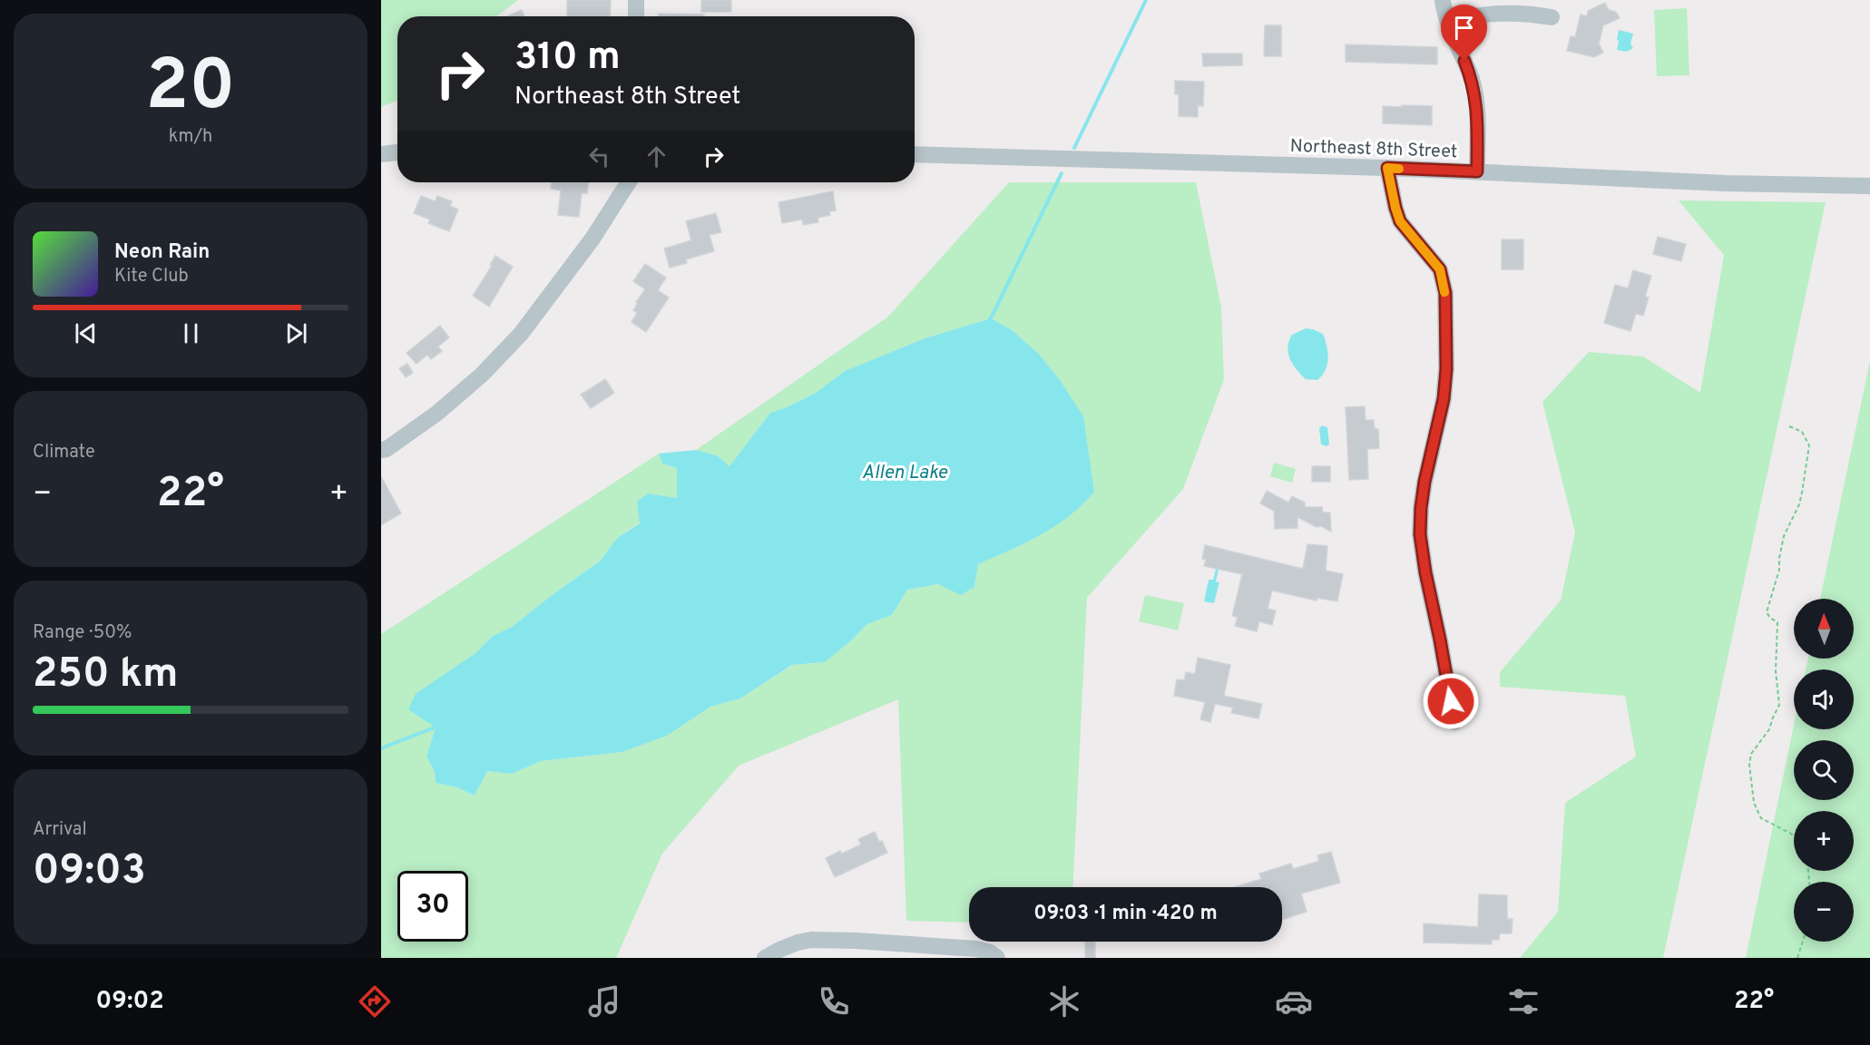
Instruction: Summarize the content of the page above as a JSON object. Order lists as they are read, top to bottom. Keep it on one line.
{"streets":{"street":["Northeast 8th Street"]},"water":["Allen Lake"],"north":"top","page":{"tile":[["20","km/h"],"Climate",["Range · 50%","250 km"],["Arrival","09:03"]],"turn":["310 m","Northeast 8th Street"],"song":["Neon Rain","Kite Club"],"heat":["−","22°","+"],"map_buttons":["+","−"],"limit":"30","trip":"09:03 · 1 min · 420 m","tabs":["09:02","22°"]}}
